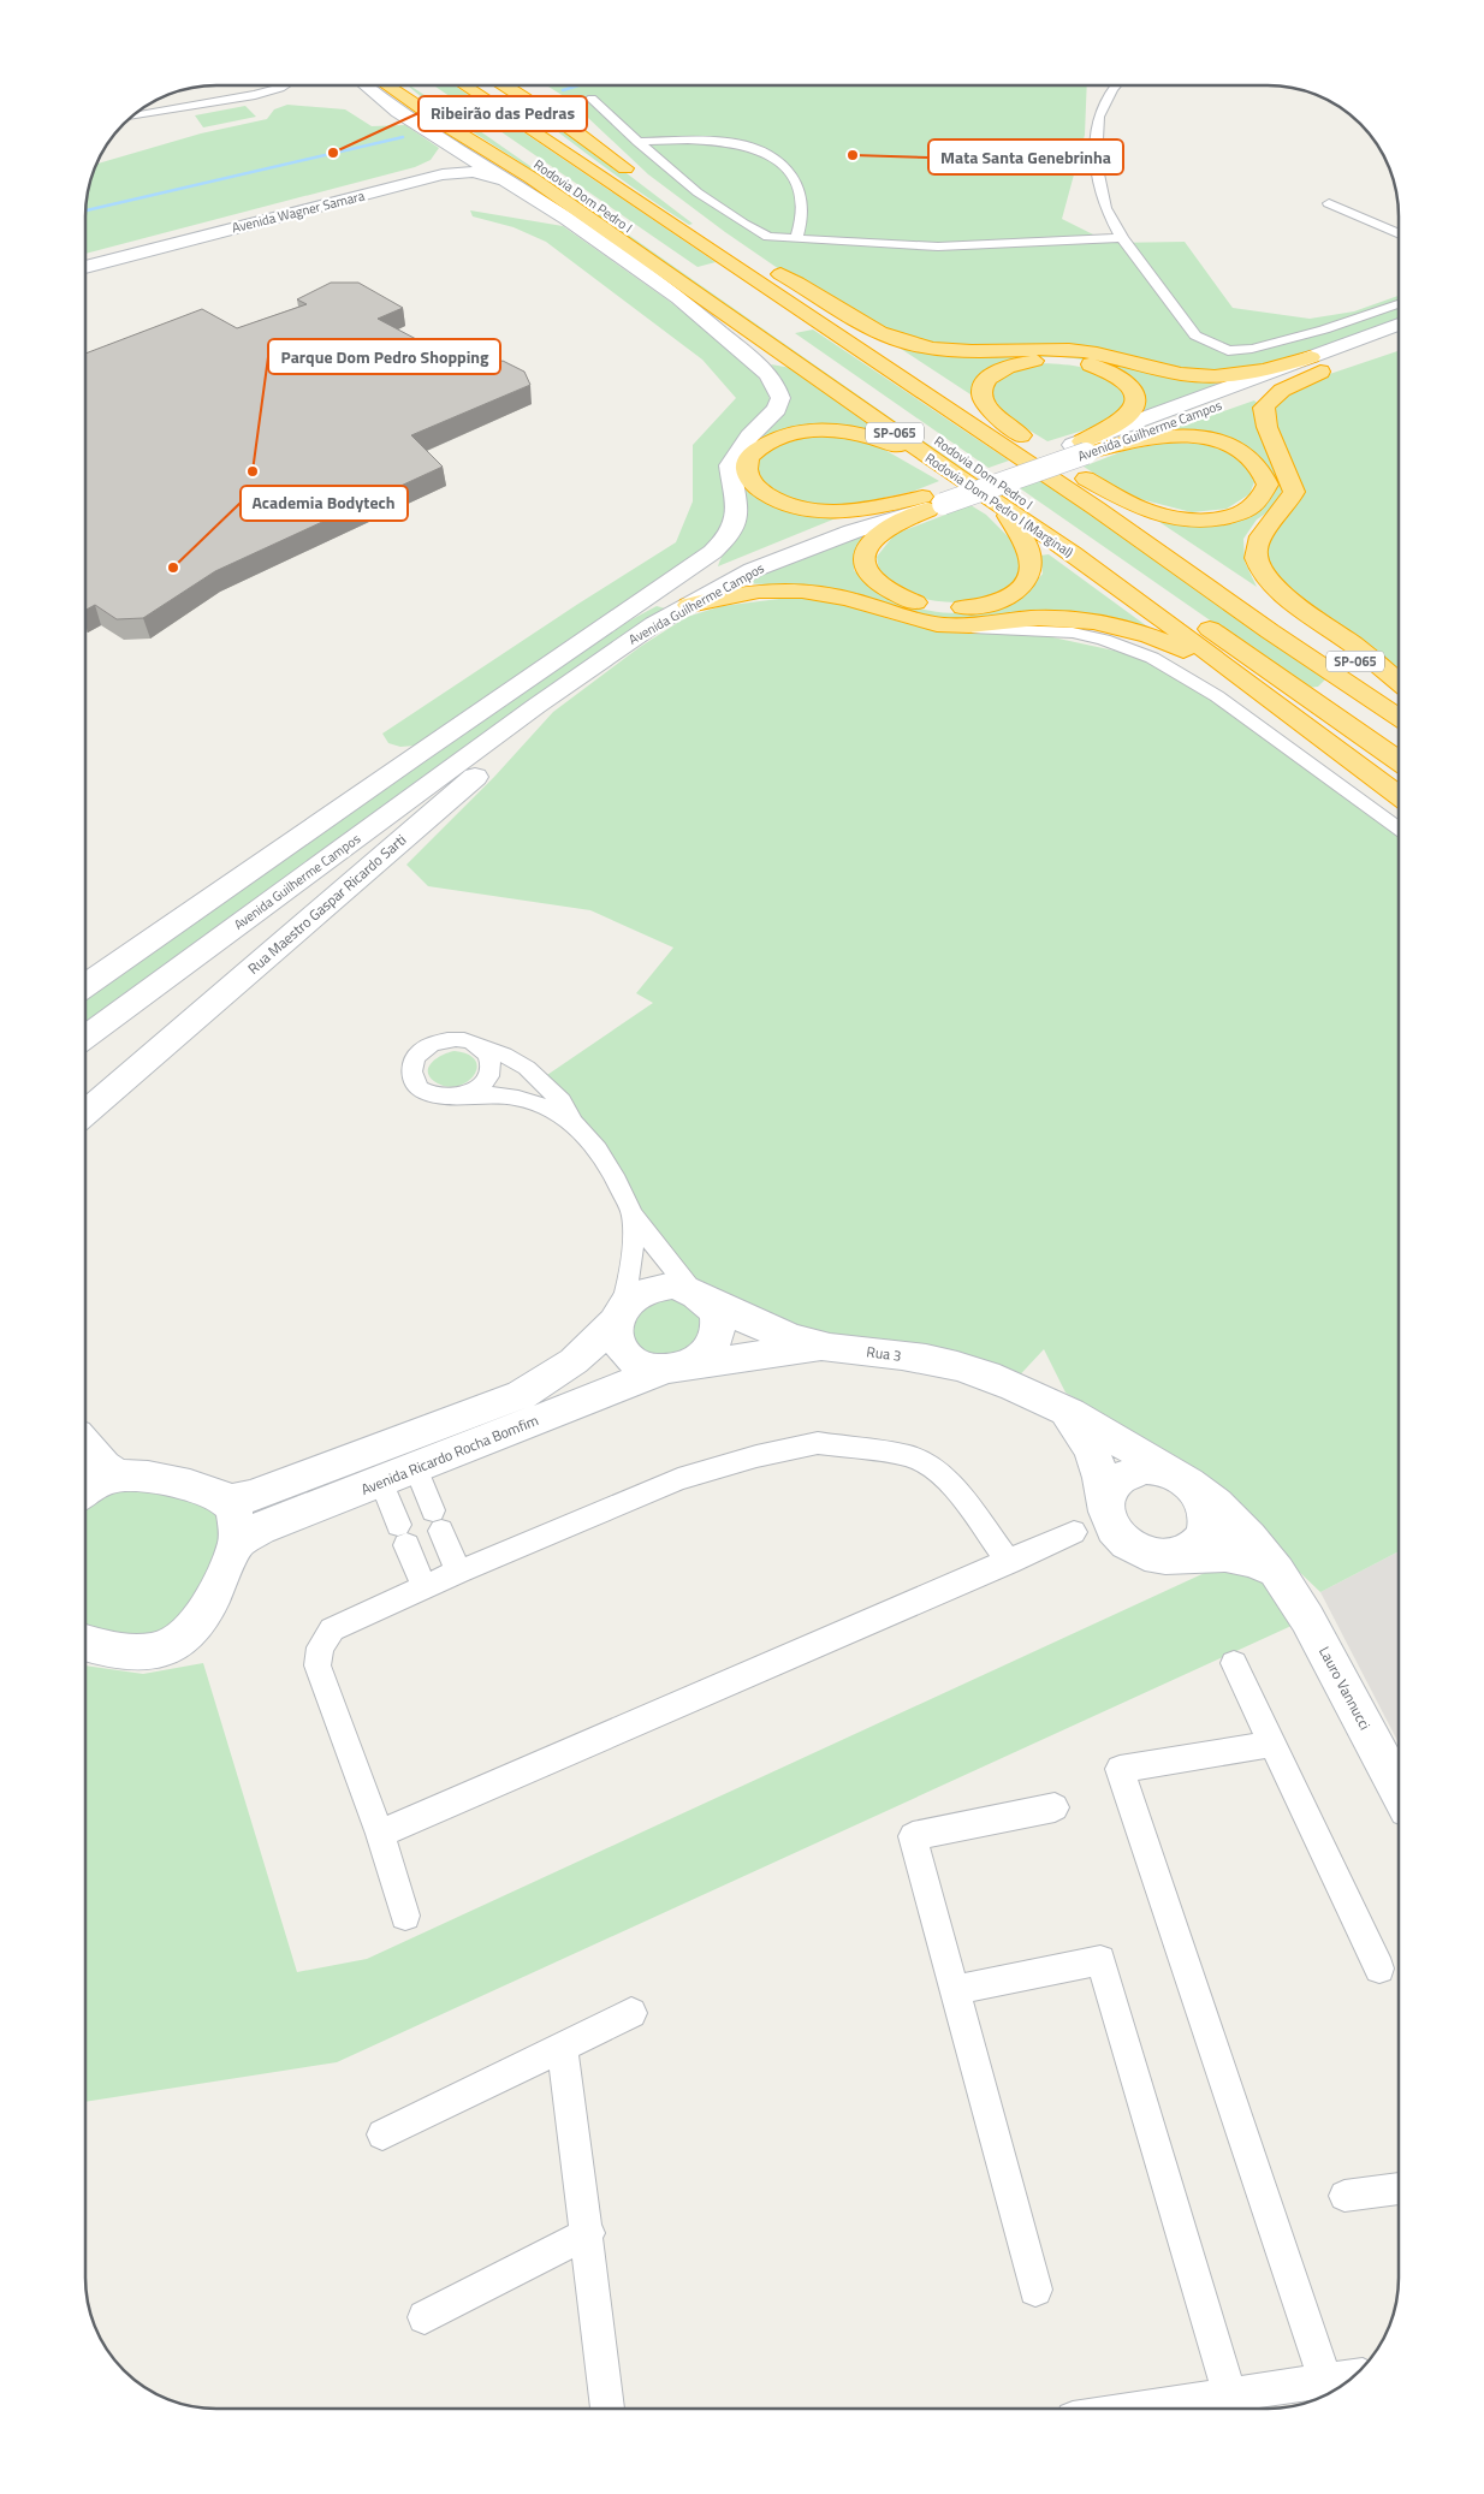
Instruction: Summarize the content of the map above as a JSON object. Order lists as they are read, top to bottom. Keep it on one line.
{"streets":{"highway":["Rodovia Dom Pedro I","SP-065","Rodovia Dom Pedro I (Marginal)"],"main road":["Avenida Wagner Samara","Avenida Guilherme Campos","Rua Maestro Gaspar Ricardo Sarti","Rua 3","Avenida Ricardo Rocha Bomfim","Lauro Vannucci"]},"crossings":[["Rodovia Dom Pedro I","SP-065"],["Avenida Wagner Samara","Avenida Guilherme Campos"],["Avenida Guilherme Campos","Rua Maestro Gaspar Ricardo Sarti"],["Rua 3","Avenida Ricardo Rocha Bomfim"],["Rua 3","Lauro Vannucci"]],"places":["Ribeirão das Pedras","Mata Santa Genebrinha","Parque Dom Pedro Shopping","Academia Bodytech"]}
